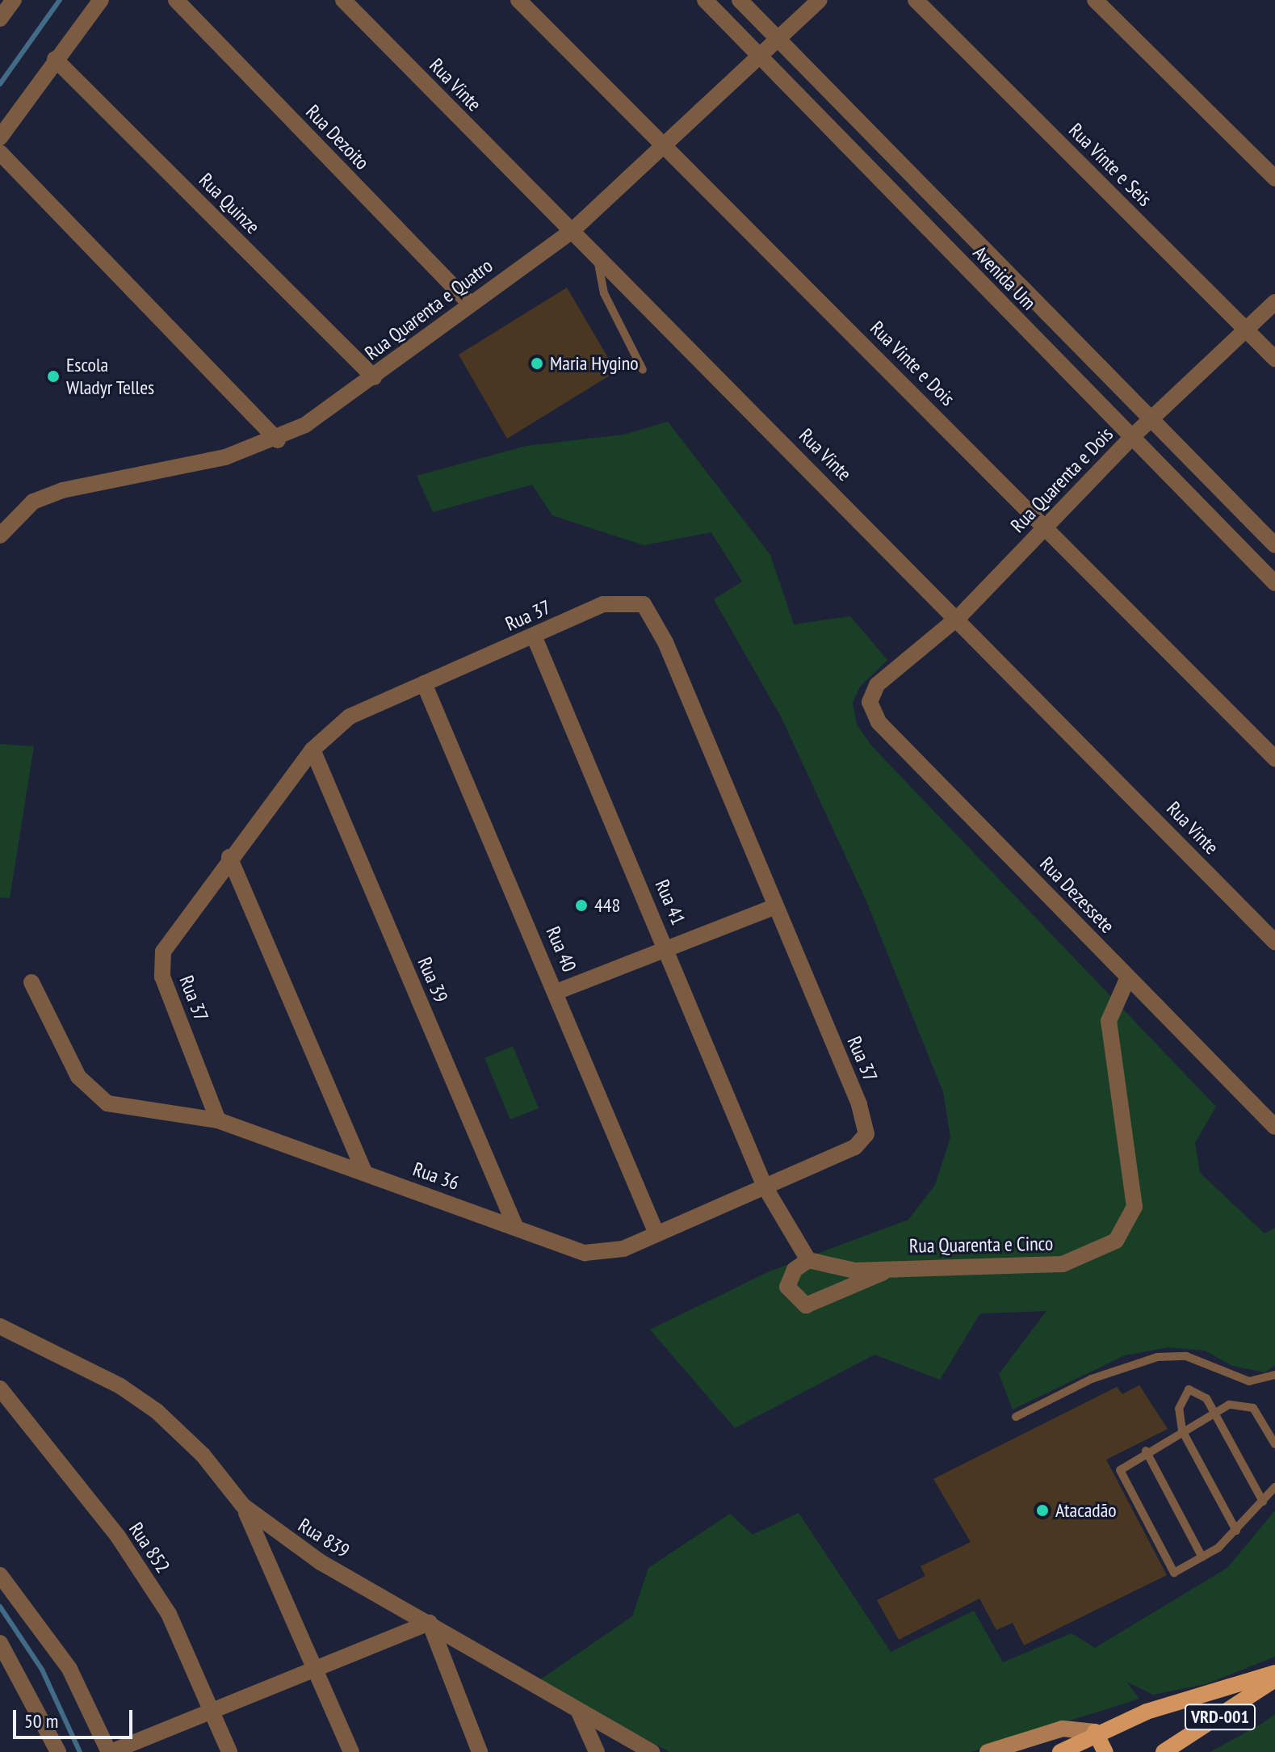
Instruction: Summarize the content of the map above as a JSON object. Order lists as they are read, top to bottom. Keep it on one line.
{"streets":{"main road":["VRD-001"],"street":["Rua Vinte","Rua Dezoito","Rua Vinte e Seis","Rua Quinze","Avenida Um","Rua Quarenta e Quatro","Rua Vinte e Dois","Rua Quarenta e Dois","Rua 37","Rua Dezessete","Rua 41","Rua 40","Rua 39","Rua 36","Rua Quarenta e Cinco","Rua 839","Rua 852"]},"crossings":[["Rua Vinte","Rua Quarenta e Quatro"],["Rua Vinte","Rua Quarenta e Dois"],["Rua Dezoito","Rua Quarenta e Quatro"],["Rua Vinte e Seis","Rua Quarenta e Dois"],["Rua Quinze","Rua Quarenta e Quatro"],["Avenida Um","Rua Quarenta e Quatro"],["Avenida Um","Rua Quarenta e Dois"],["Rua Quarenta e Quatro","Rua Vinte e Dois"],["Rua Vinte e Dois","Rua Quarenta e Dois"],["Rua Quarenta e Dois","Rua Dezessete"],["Rua 37","Rua 41"],["Rua 37","Rua 40"],["Rua 37","Rua 39"],["Rua 37","Rua 36"],["Rua Dezessete","Rua Quarenta e Cinco"],["Rua 41","Rua 36"],["Rua 40","Rua 36"],["Rua 39","Rua 36"]],"places":["Maria Hygino","Escola Wladyr Telles","448","Atacadão"],"scale_bar":"50 m"}
